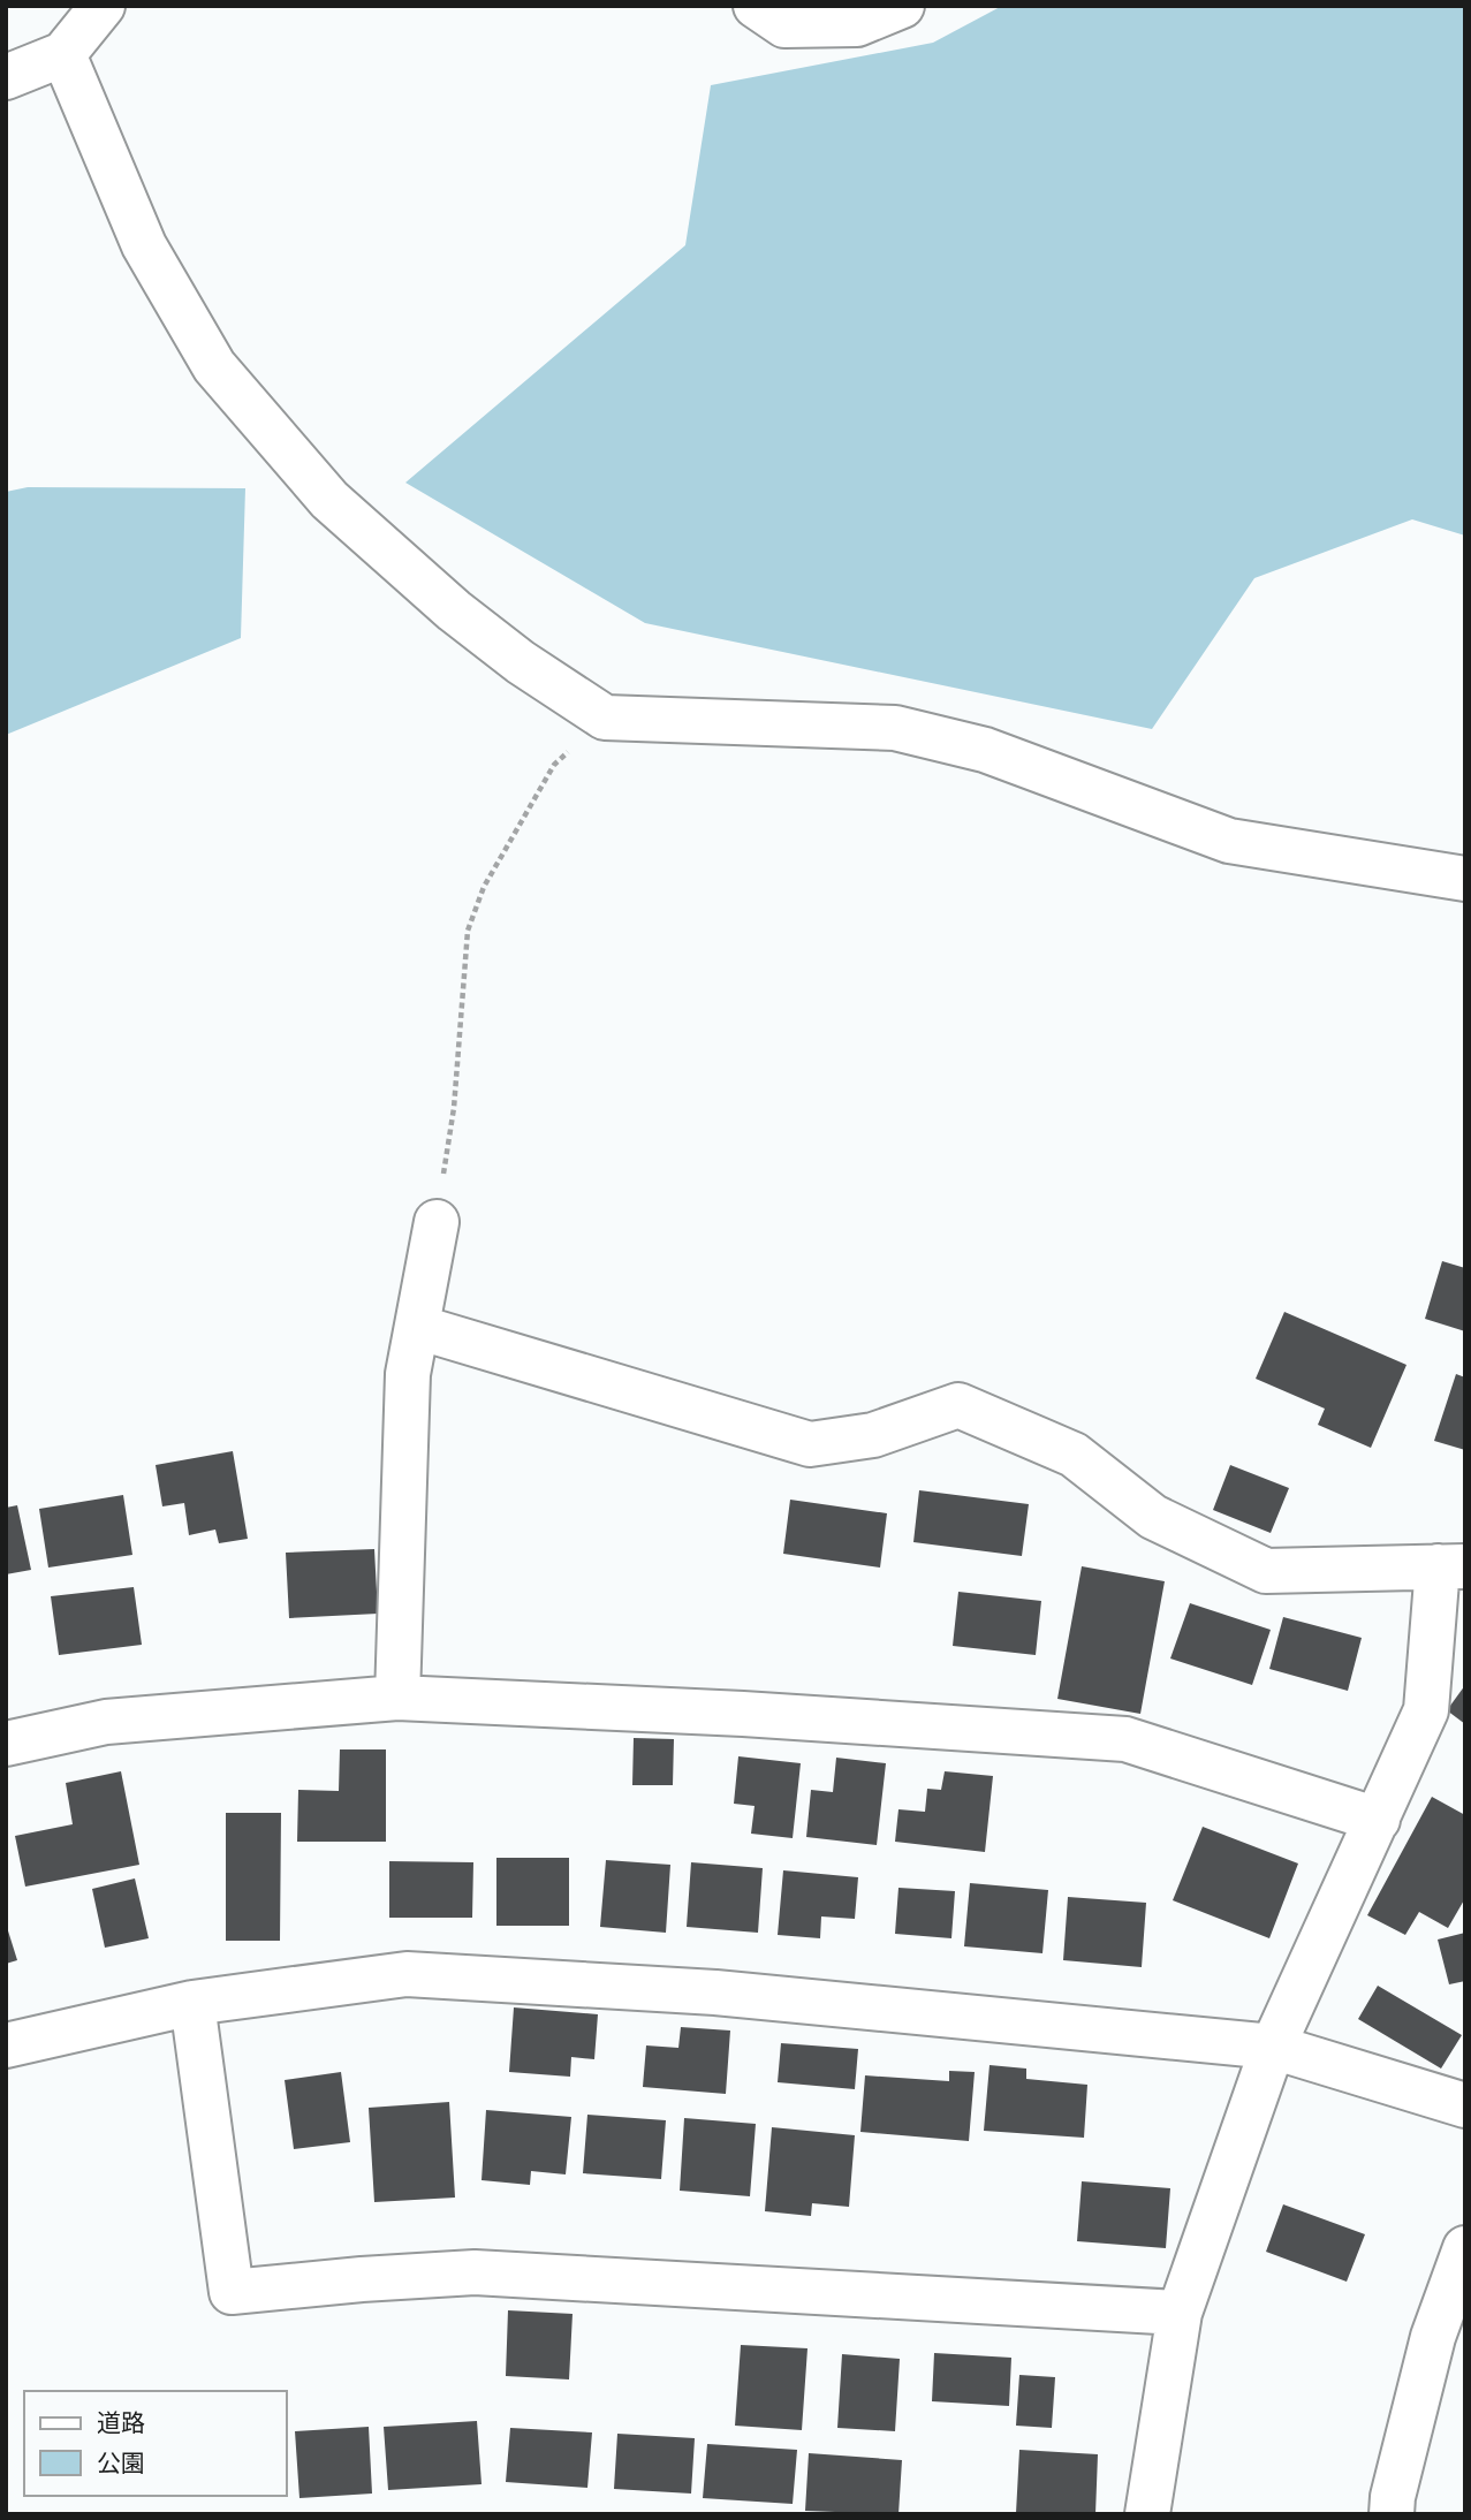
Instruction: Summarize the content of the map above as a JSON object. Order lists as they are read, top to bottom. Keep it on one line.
{"legend":["道路","公園"]}
